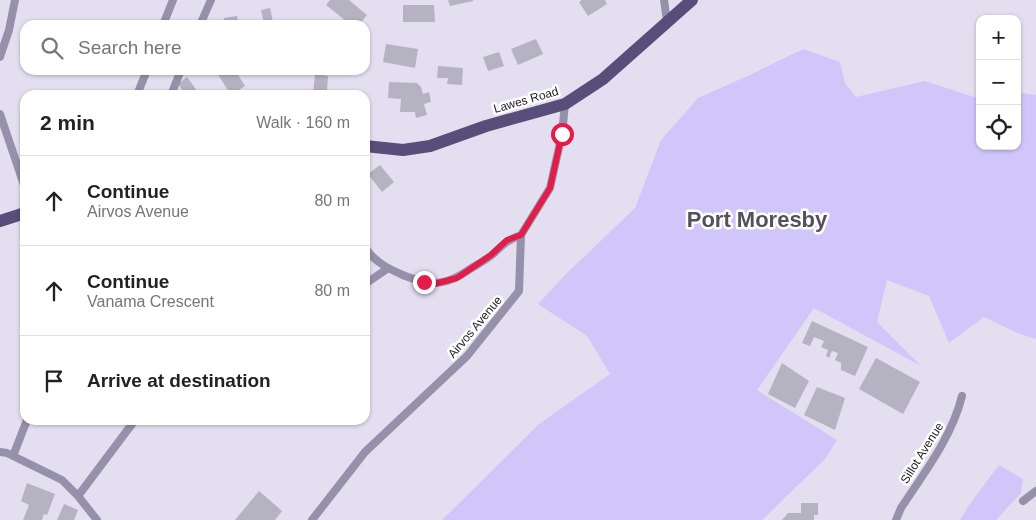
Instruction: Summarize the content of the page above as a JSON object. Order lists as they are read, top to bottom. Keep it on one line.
{"streets":{"main road":["Lawes Road"],"street":["Airvos Avenue","Sillot Avenue"]},"crossings":[["Lawes Road","Airvos Avenue"]],"districts":["Port Moresby"],"page":{"map_buttons":["+","−"],"search":"Search here","heading":["2 min","Walk · 160 m"],"list":[["Continue","Airvos Avenue","80 m"],["Continue","Vanama Crescent","80 m"],"Arrive at destination"]}}
